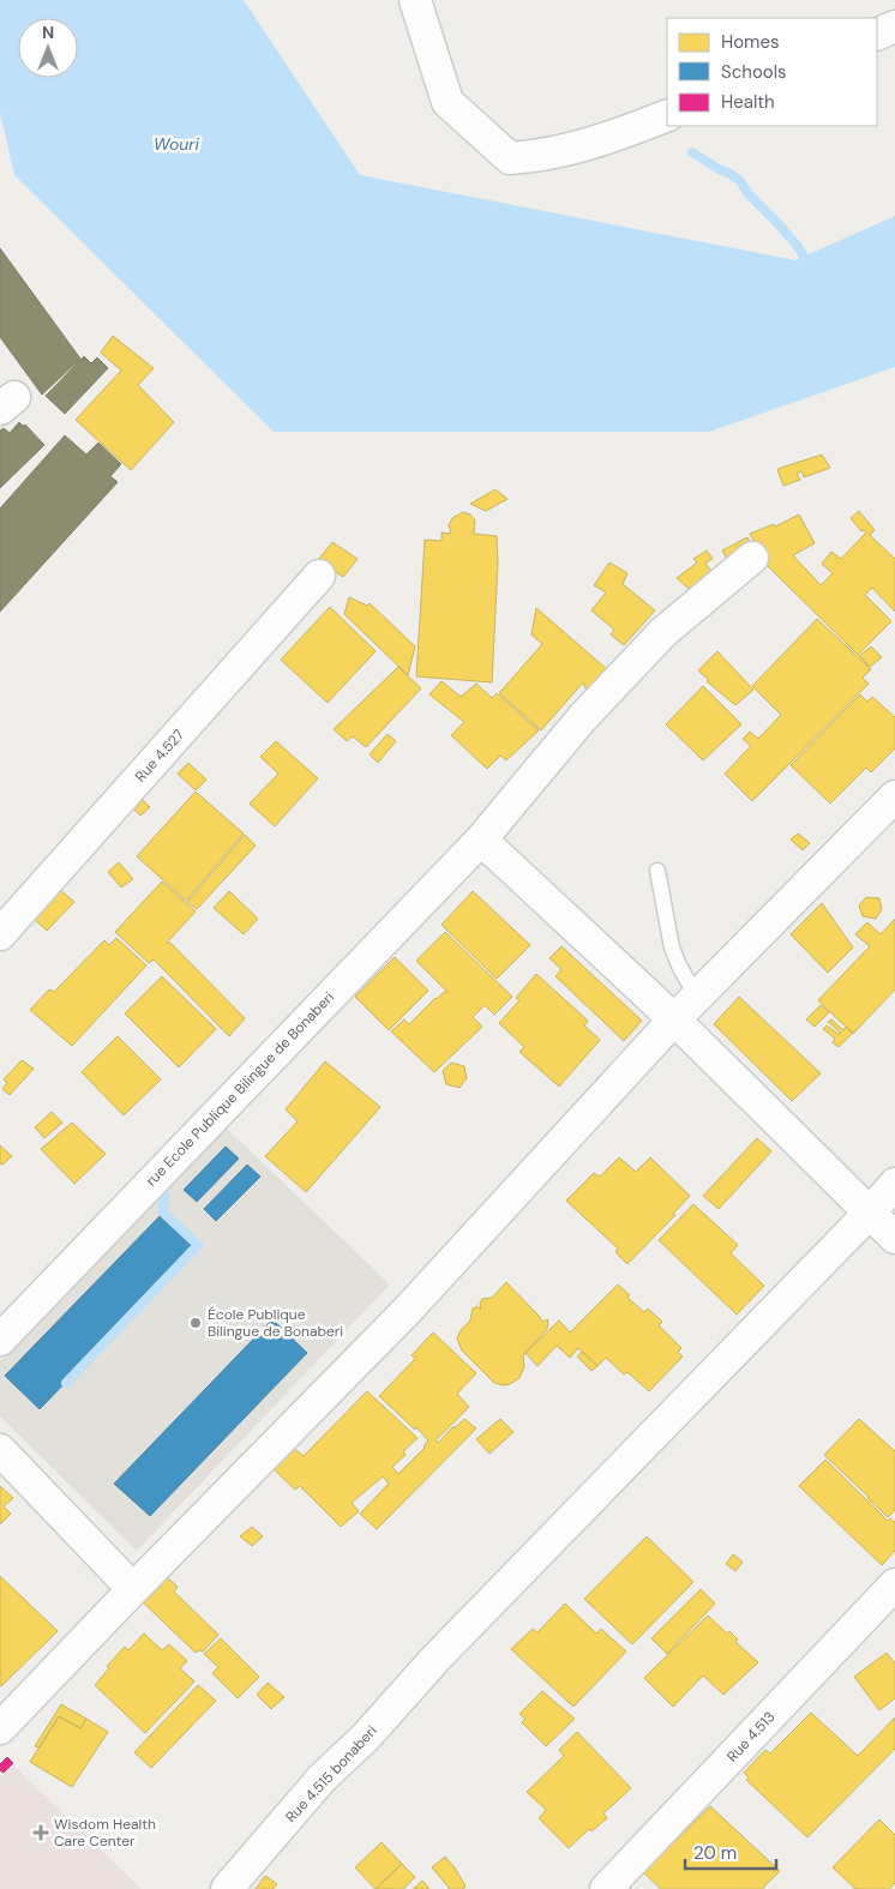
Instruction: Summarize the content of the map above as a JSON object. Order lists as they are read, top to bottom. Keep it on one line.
{"streets":{"street":["Rue 4.527","rue Ecole Publique Bilingue de Bonaberi","Rue 4.513","Rue 4.515 bonaberi"]},"water":["Wouri"],"places":{"other":["École Publique Bilingue de Bonaberi"],"health":["Wisdom Health Care Center"]},"legend":["Homes","Schools","Health"],"scale_bar":"20 m","north":"top"}
